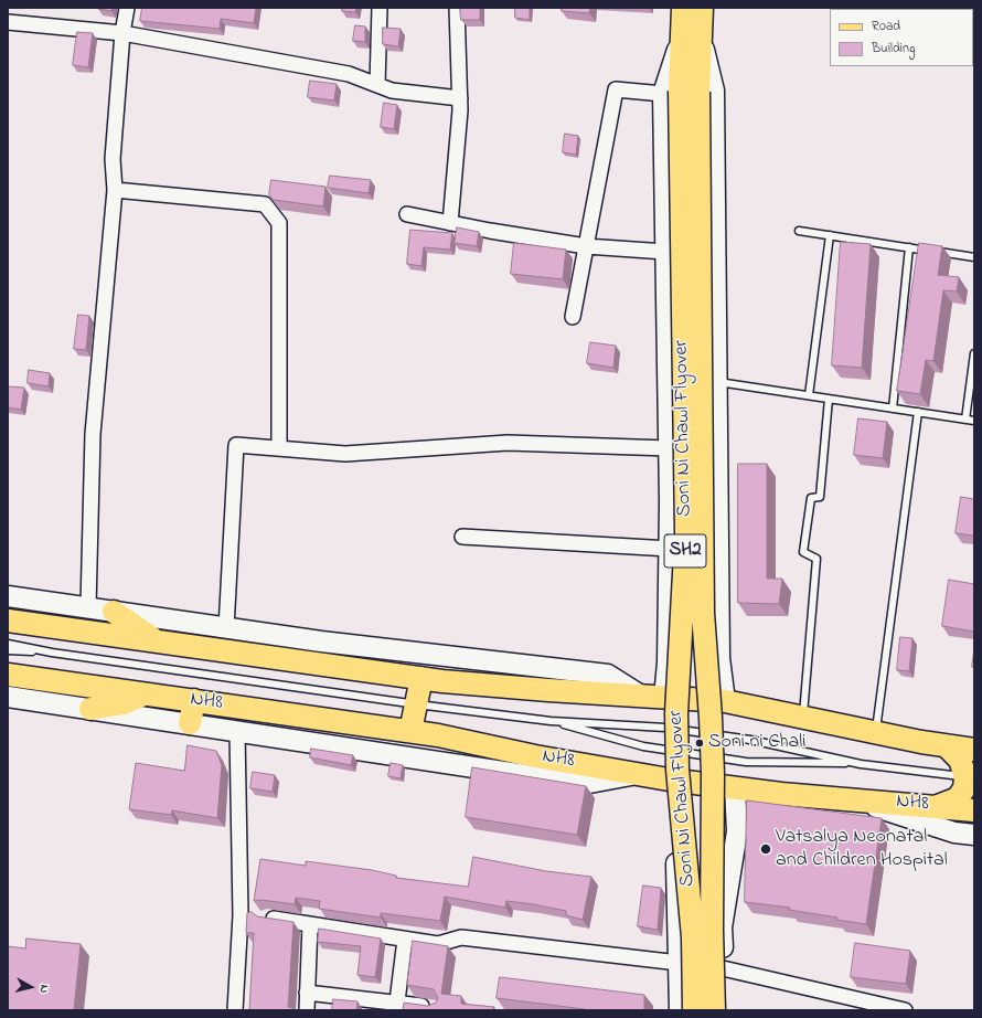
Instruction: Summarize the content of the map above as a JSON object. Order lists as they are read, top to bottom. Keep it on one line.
{"streets":{"main road":["Soni Ni Chawl Flyover","SH2","NH8"]},"crossings":[["Soni Ni Chawl Flyover","SH2"]],"places":["Soni ni Chali","Vatsalya Neonatal and Children Hospital"],"legend":["Road","Building"],"north":"right"}
